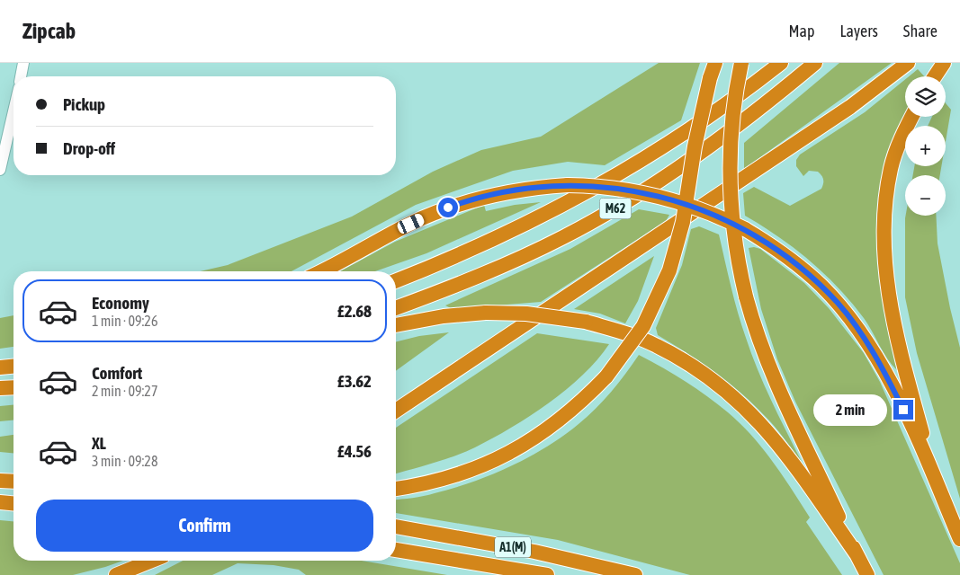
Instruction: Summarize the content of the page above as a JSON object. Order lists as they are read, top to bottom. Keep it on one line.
{"streets":{"highway":["M62","A1(M)"]},"page":{"header":"Zipcab","nav":["Map","Layers","Share"],"map_buttons":["+","−"],"banner":["Pickup","Drop-off"],"list":[{"name":"Economy","note":"1 min · 09:26","value":"£2.68"},{"name":"Comfort","note":"2 min · 09:27","value":"£3.62"},{"name":"XL","note":"3 min · 09:28","value":"£4.56"}],"bubble":"2 min","buttons":"Confirm"}}
